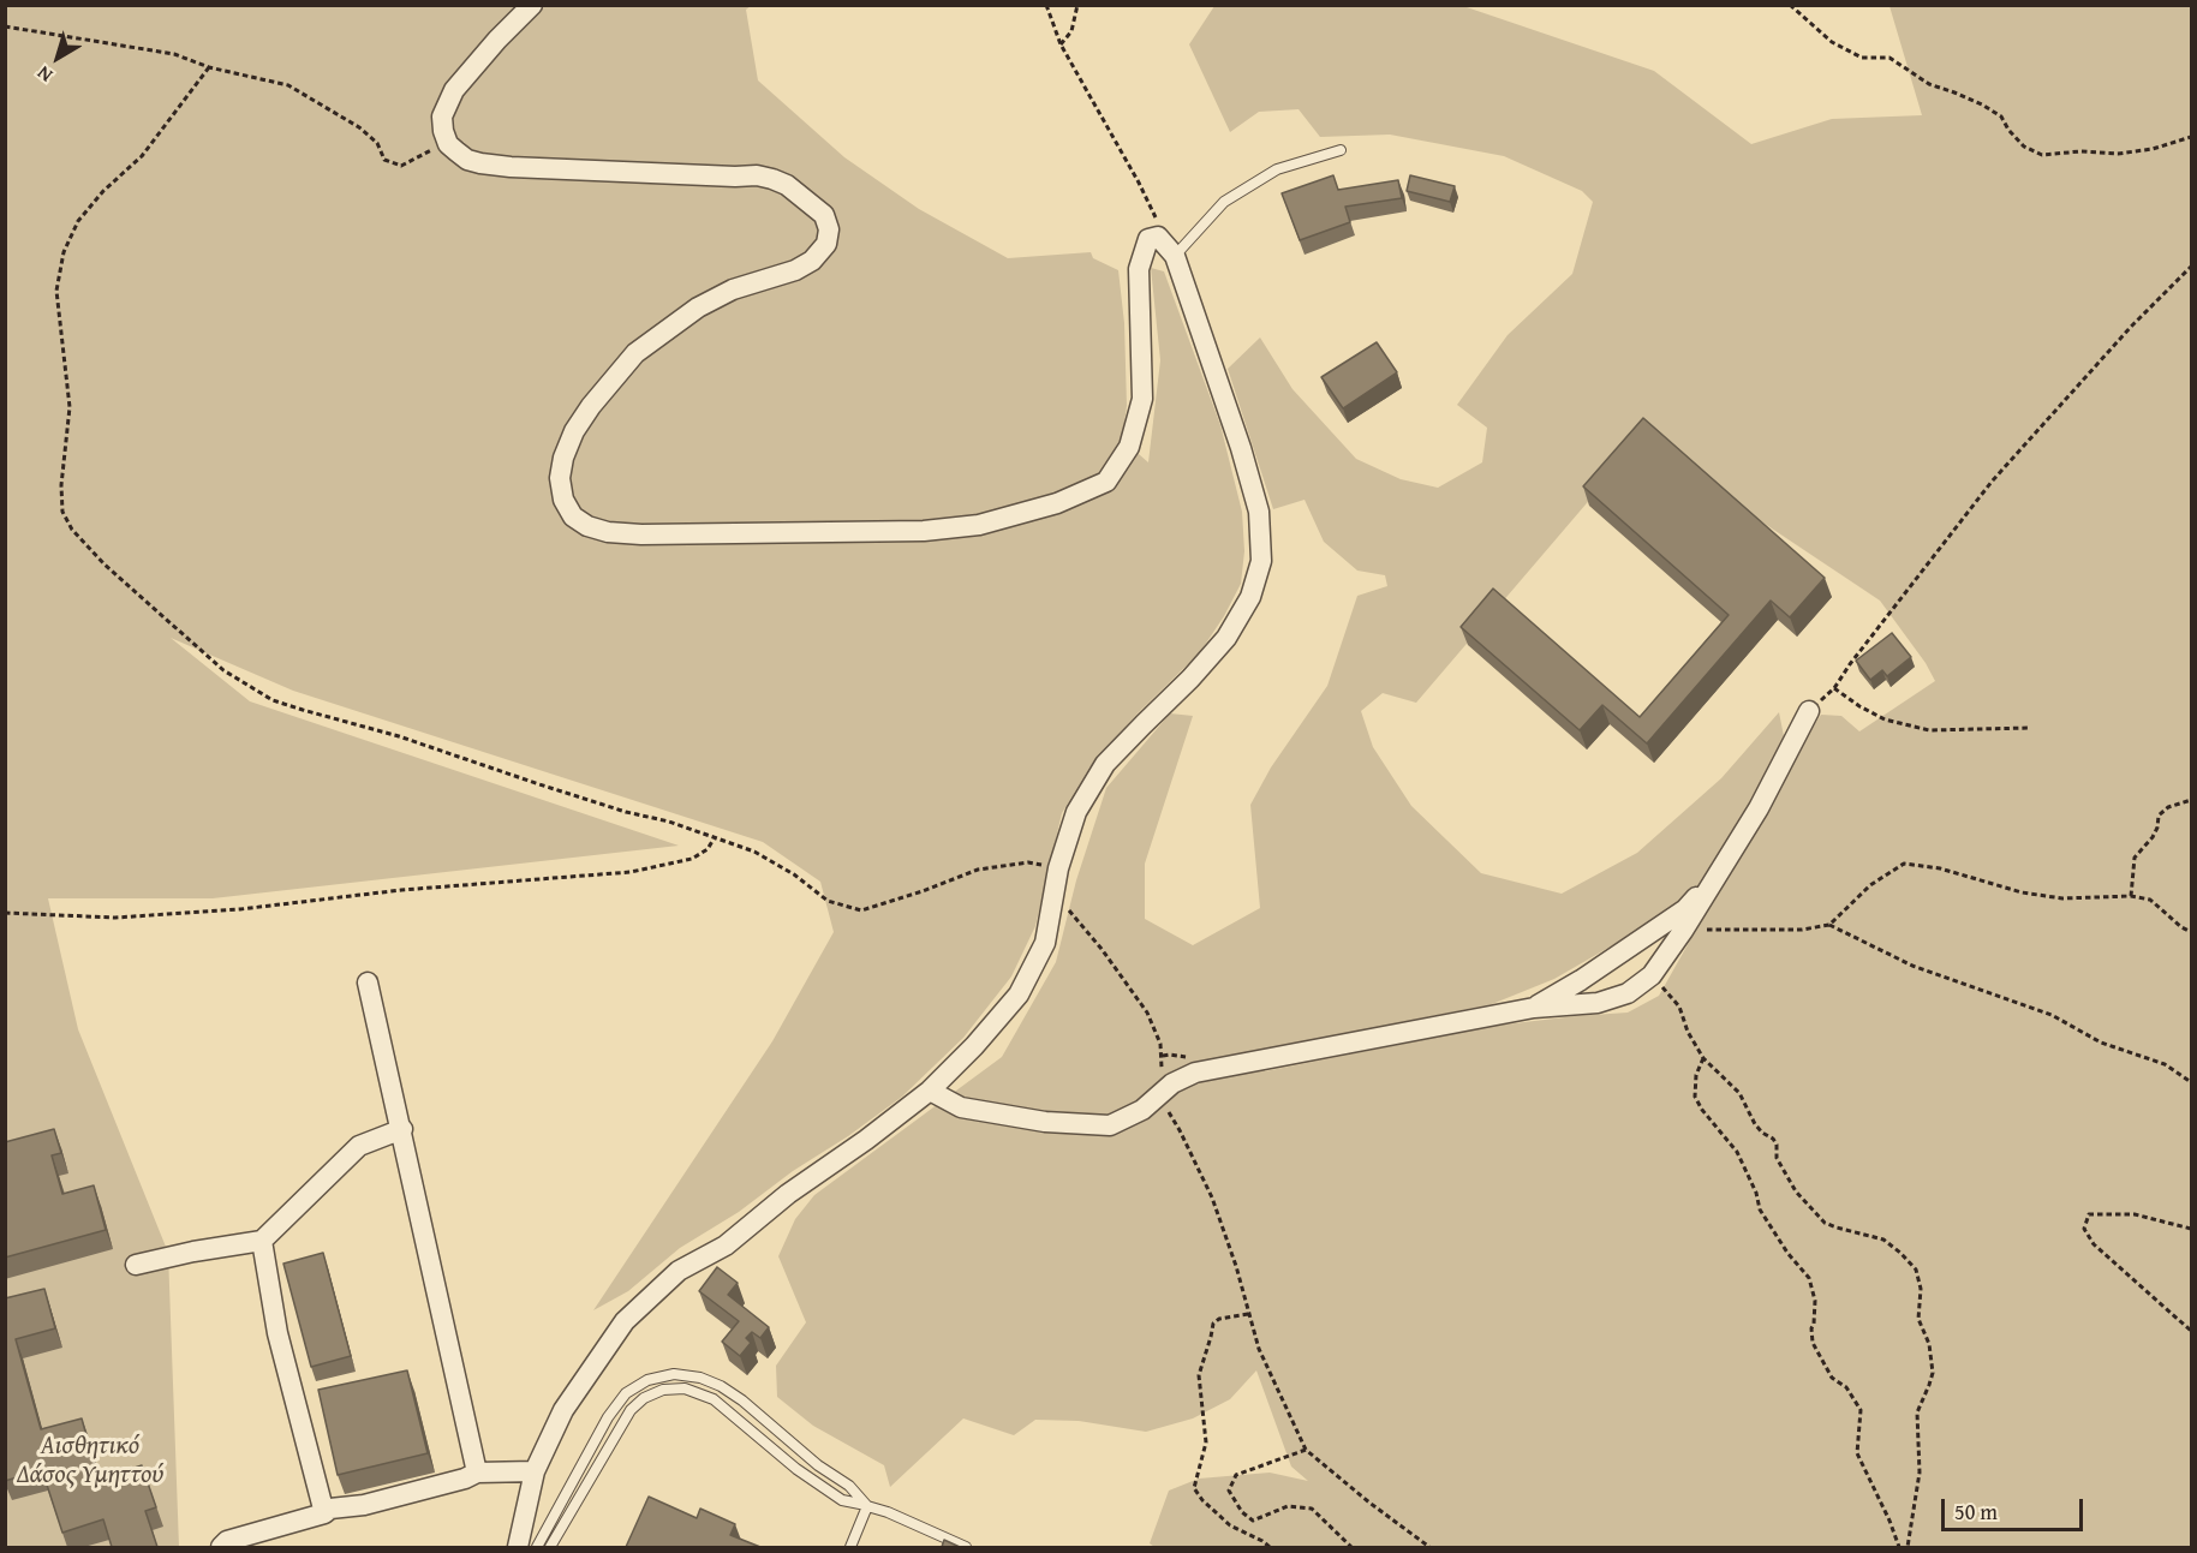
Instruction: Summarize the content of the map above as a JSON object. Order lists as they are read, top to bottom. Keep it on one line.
{"parks":["Αισθητικό Δάσος Υμηττού"],"scale_bar":"50 m","north":"bottom left"}
